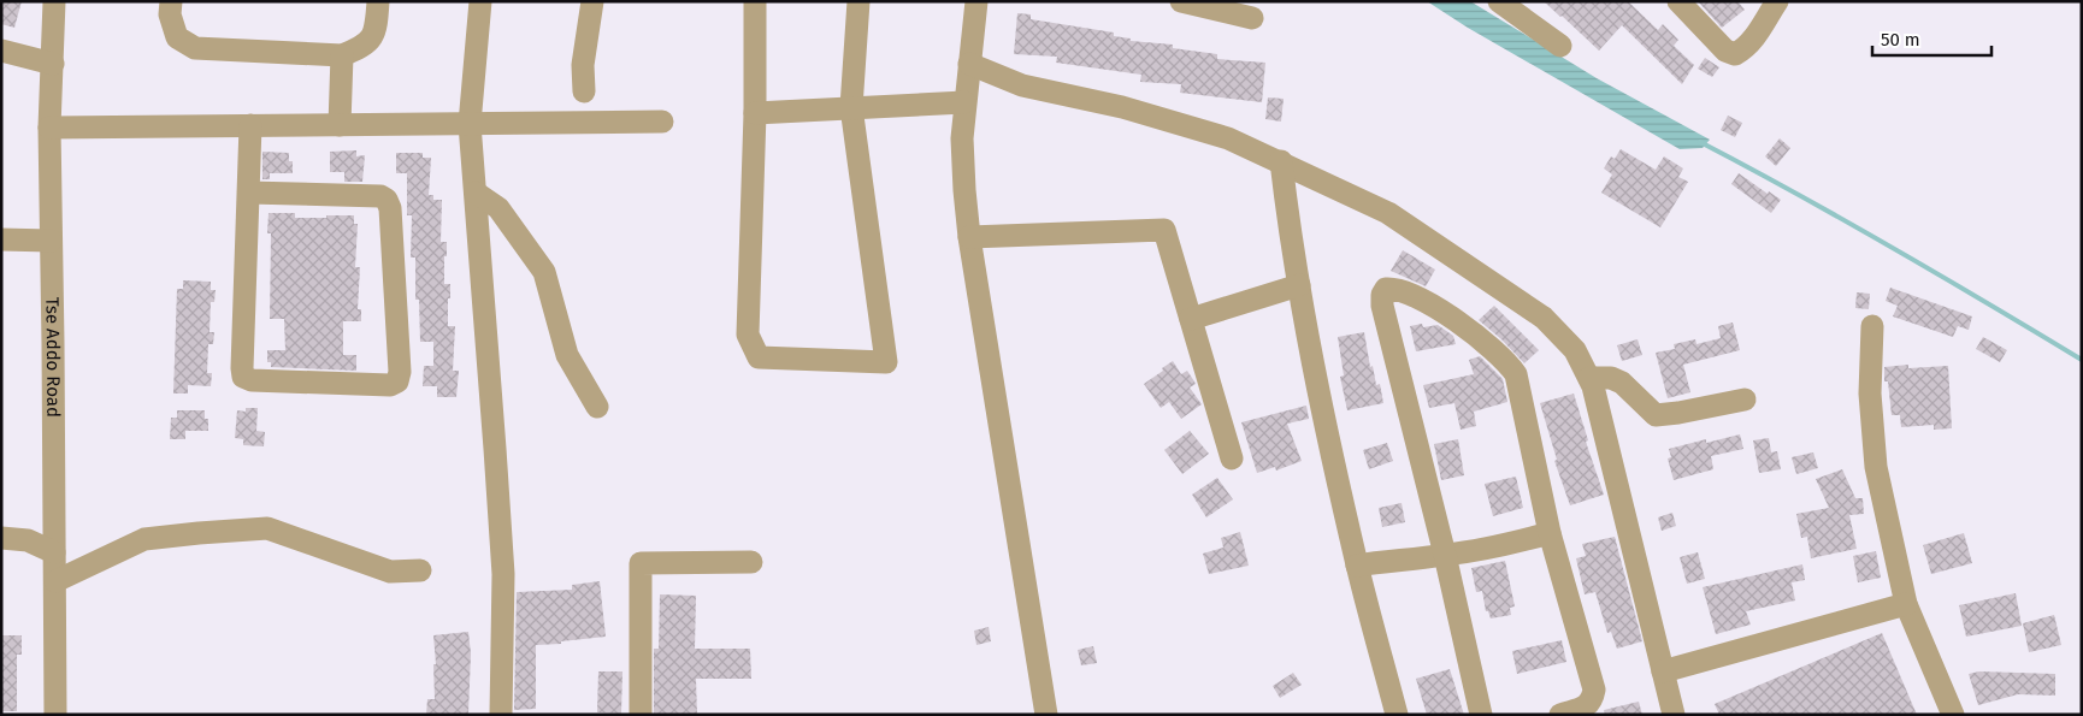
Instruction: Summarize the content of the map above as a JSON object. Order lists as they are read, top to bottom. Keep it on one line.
{"streets":{"street":["Tse Addo Road"]},"scale_bar":"50 m"}
